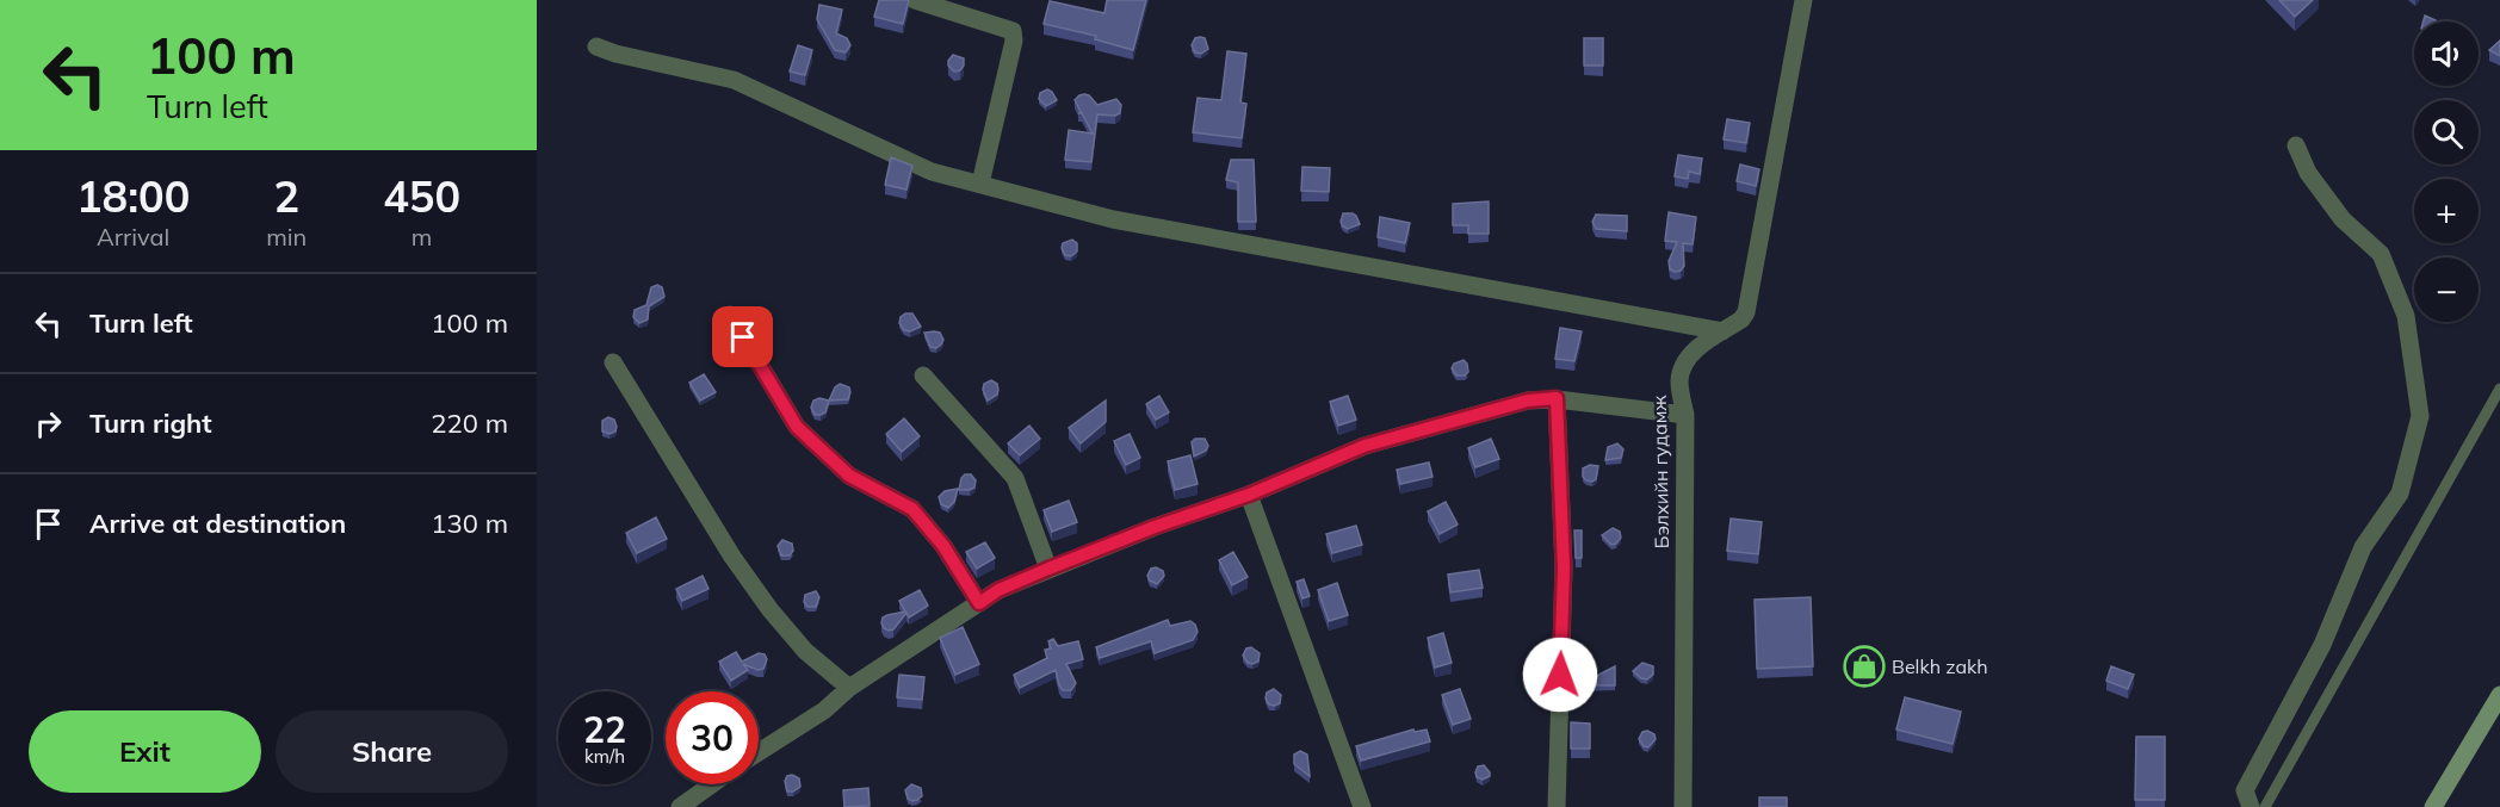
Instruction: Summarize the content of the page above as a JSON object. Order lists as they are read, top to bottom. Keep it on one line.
{"streets":{"street":["Бэлхийн гудамж"]},"places":{"shop":["Belkh zakh"]},"page":{"turn":["100 m","Turn left"],"map_buttons":["+","−"],"eta":["18:00","Arrival","2","min","450","m"],"list":[{"name":"Turn left","value":"100 m"},{"name":"Turn right","value":"220 m"},{"name":"Arrive at destination","value":"130 m"}],"speed":"22 km/h","limit":"30","buttons":["Exit","Share"]}}
